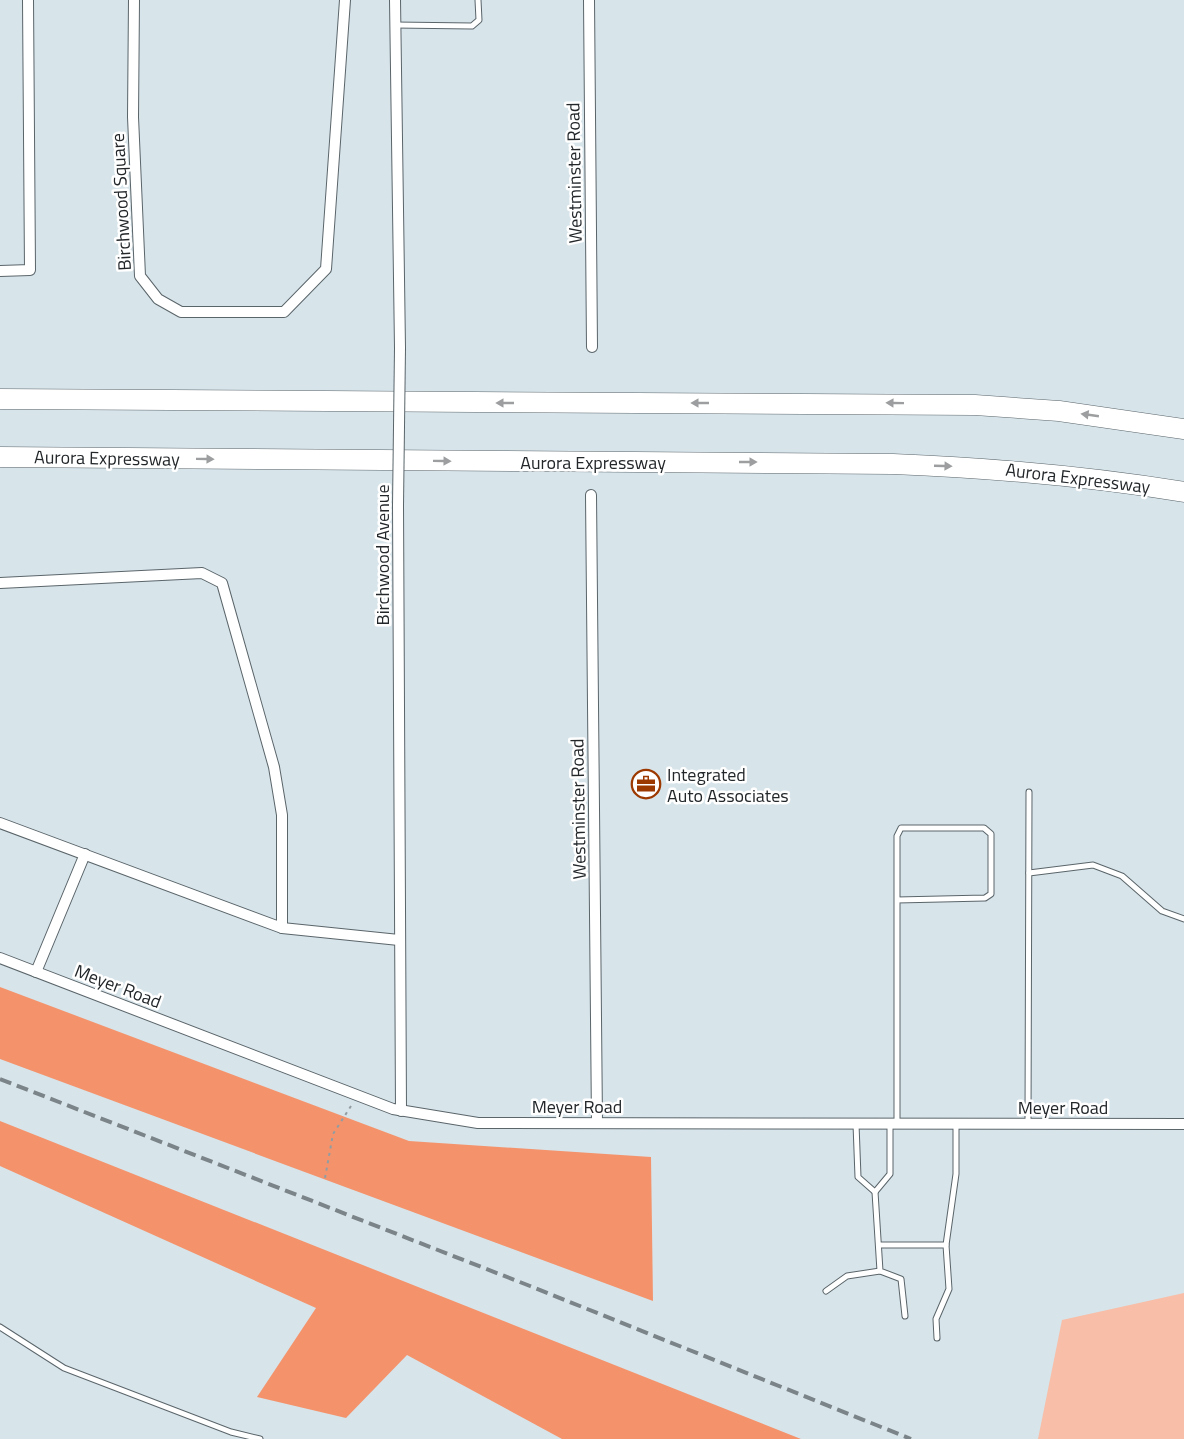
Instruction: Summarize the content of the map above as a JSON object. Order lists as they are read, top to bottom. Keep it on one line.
{"streets":{"highway":["Aurora Expressway"],"street":["Westminster Road","Birchwood Square","Birchwood Avenue","Meyer Road"]},"crossings":[["Westminster Road","Meyer Road"],["Birchwood Avenue","Meyer Road"]],"places":{"office":["Integrated Auto Associates"]}}
